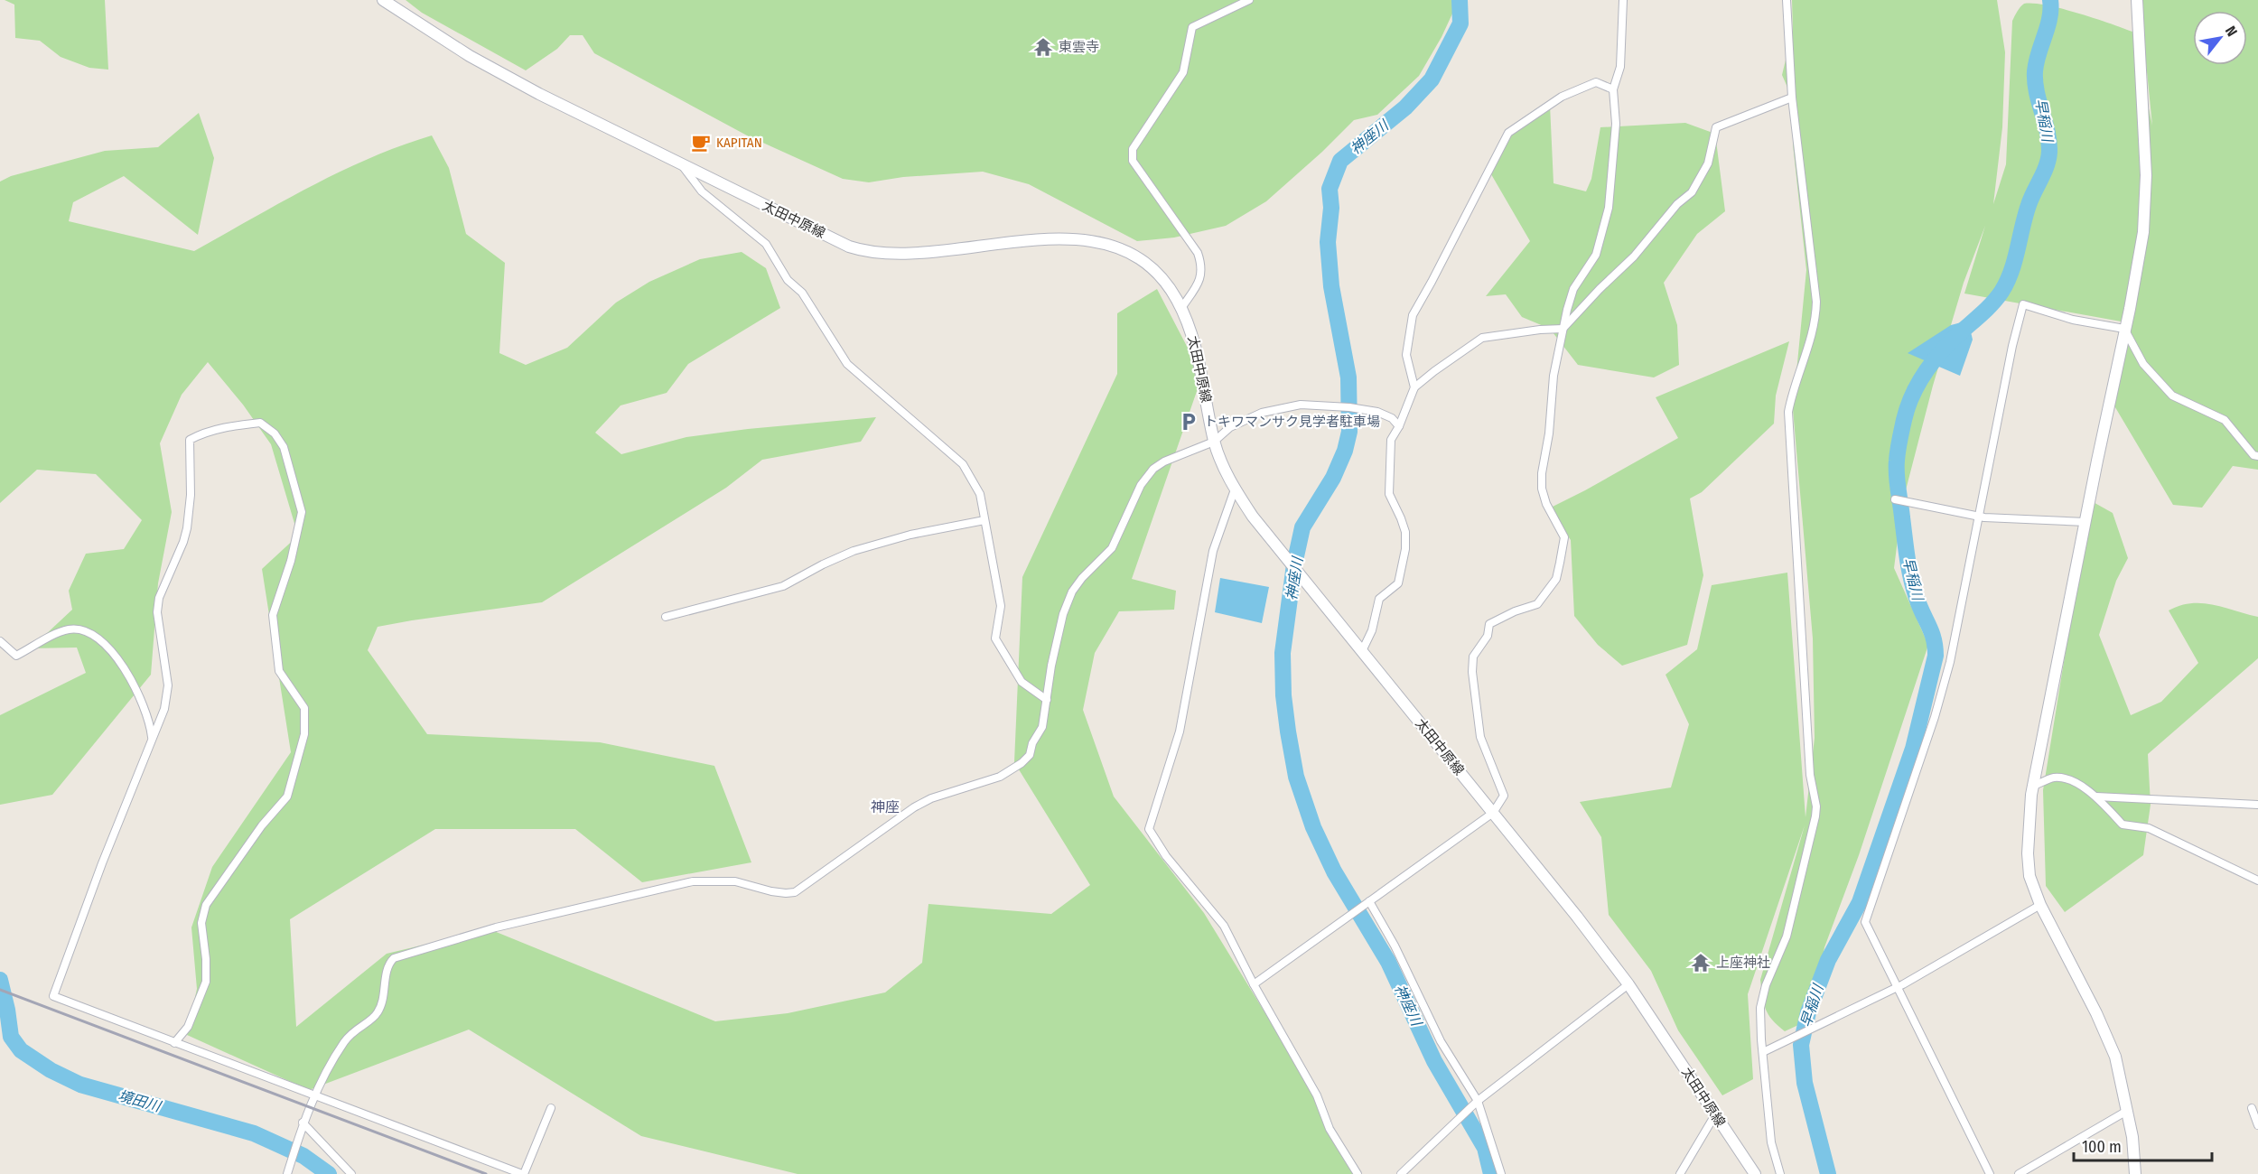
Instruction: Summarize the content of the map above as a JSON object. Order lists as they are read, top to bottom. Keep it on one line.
{"streets":{"main road":["太田中原線"]},"districts":["神座"],"water":["早稲川","神座川","境田川"],"places":{"temple":["東雲寺","上座神社"],"cafe":["KAPITAN"],"parking":["トキワマンサク見学者駐車場"]},"scale_bar":"100 m","north":"top right"}
